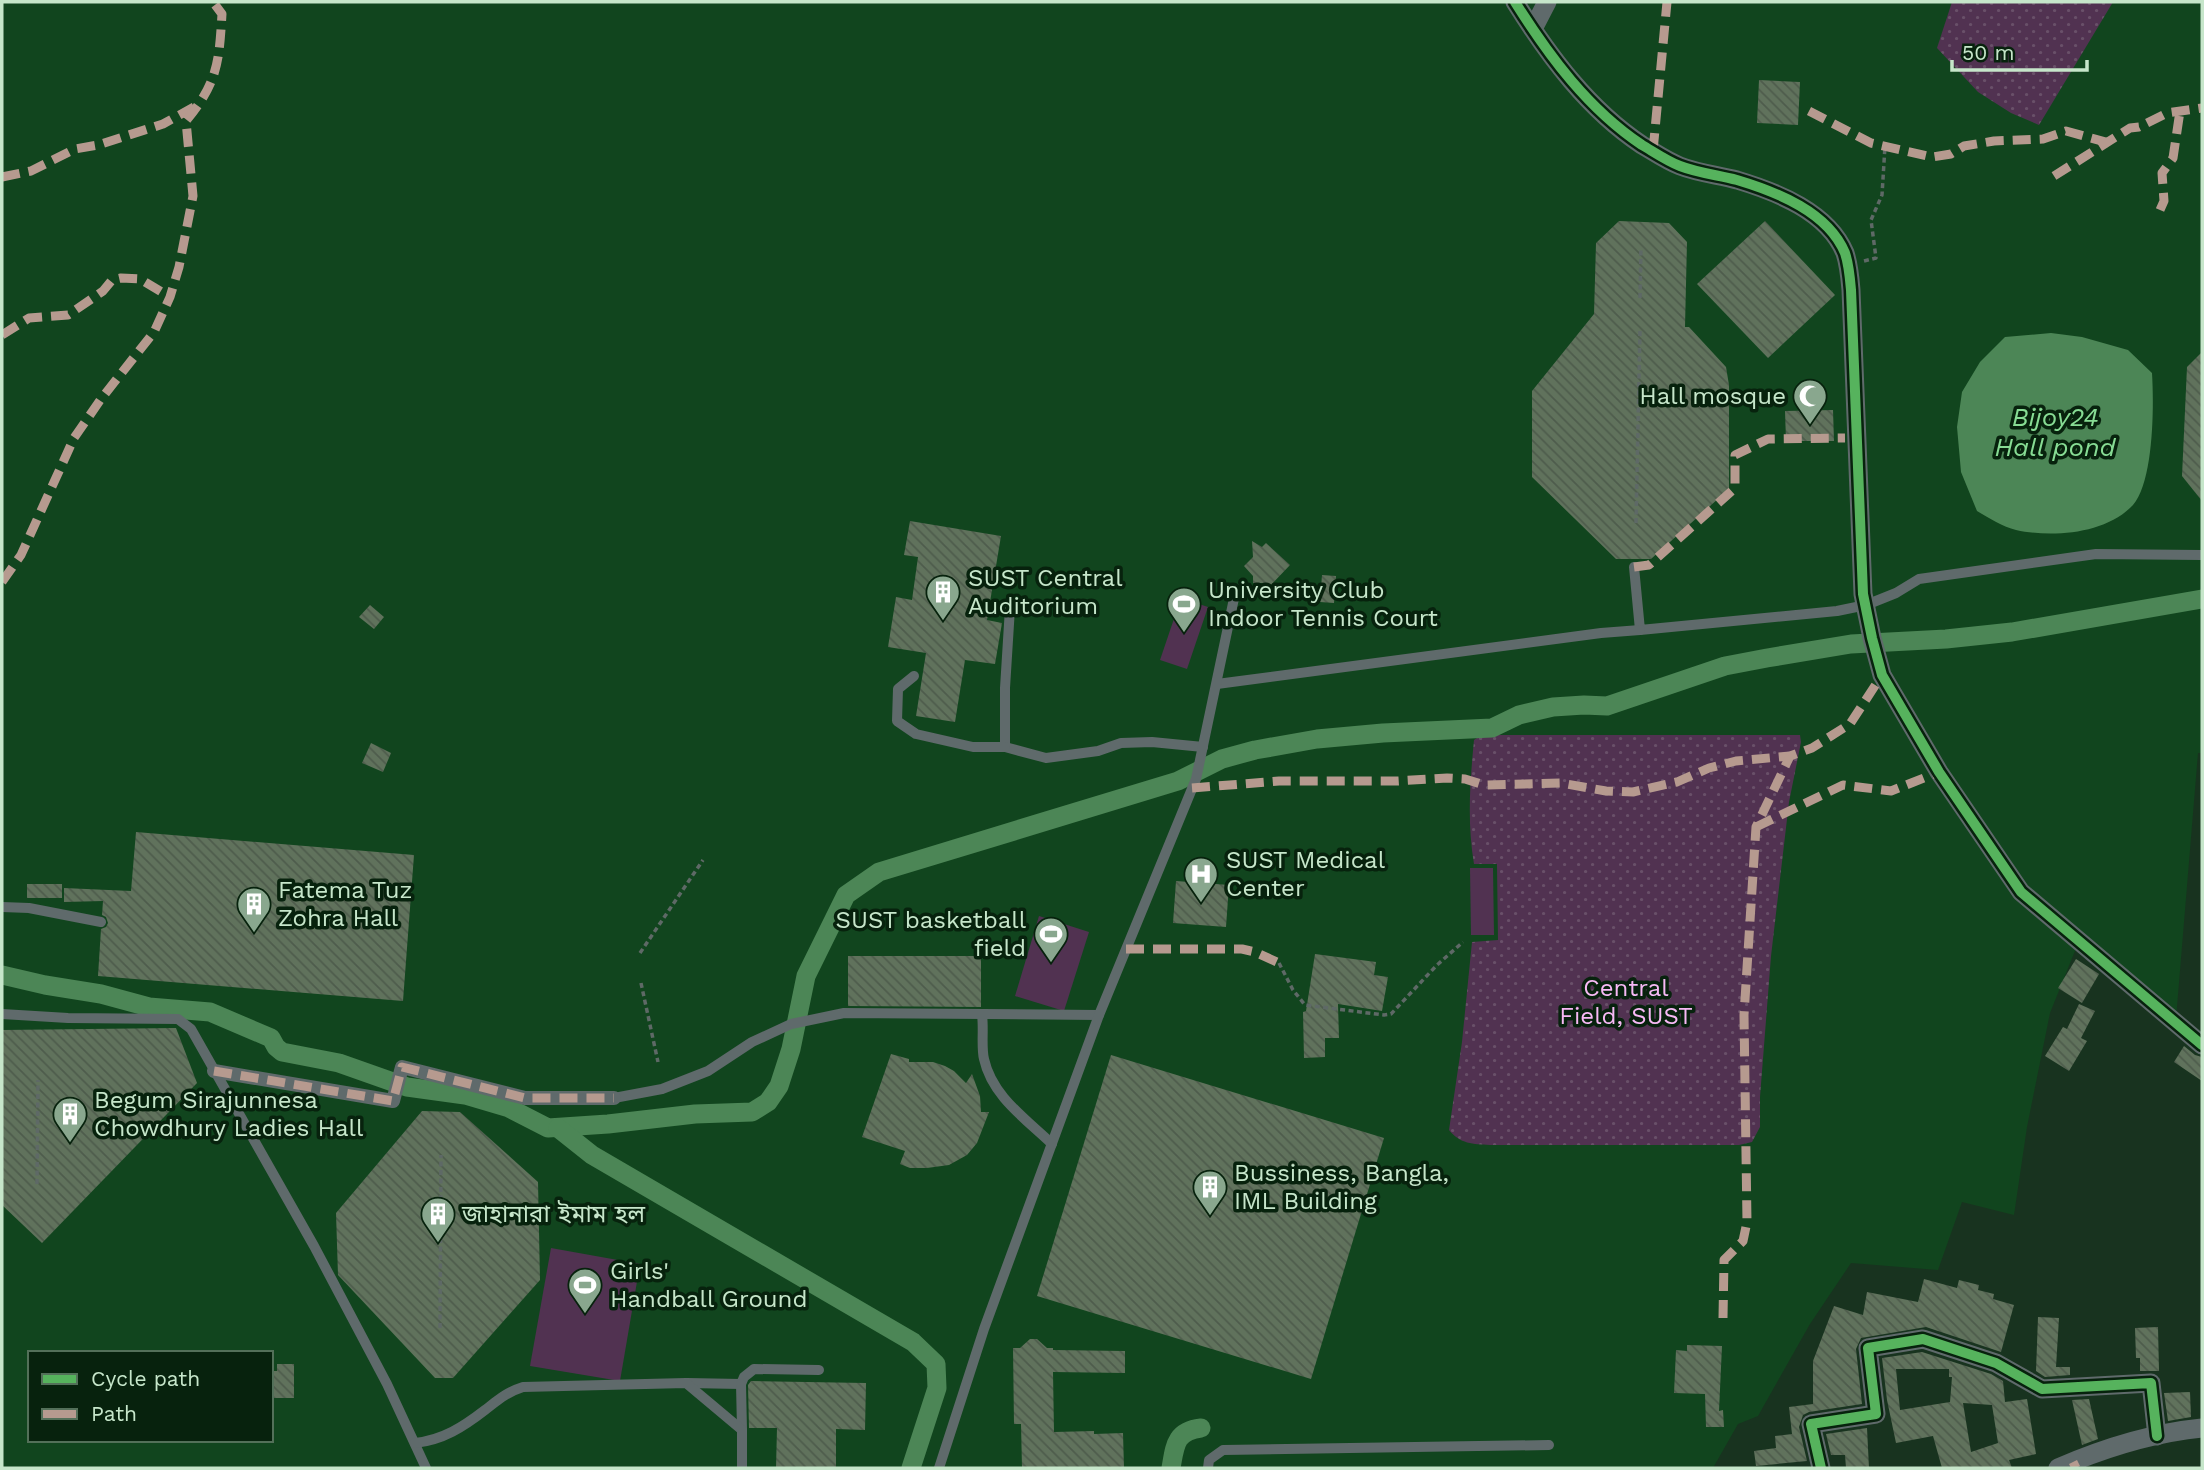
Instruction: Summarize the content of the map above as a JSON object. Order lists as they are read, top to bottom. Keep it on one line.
{"water":["Bijoy24 Hall pond"],"parks":["Central Field, SUST"],"places":{"mosque":["Hall mosque"],"building":["SUST Central Auditorium","Fatema Tuz Zohra Hall","Begum Sirajunnesa Chowdhury Ladies Hall","Bussiness, Bangla, IML Building","জাহানারা ইমাম হল"],"sports":["University Club Indoor Tennis Court","SUST basketball field","Girls' Handball Ground"],"hospital":["SUST Medical Center"]},"legend":["Cycle path","Path"],"scale_bar":"50 m"}
